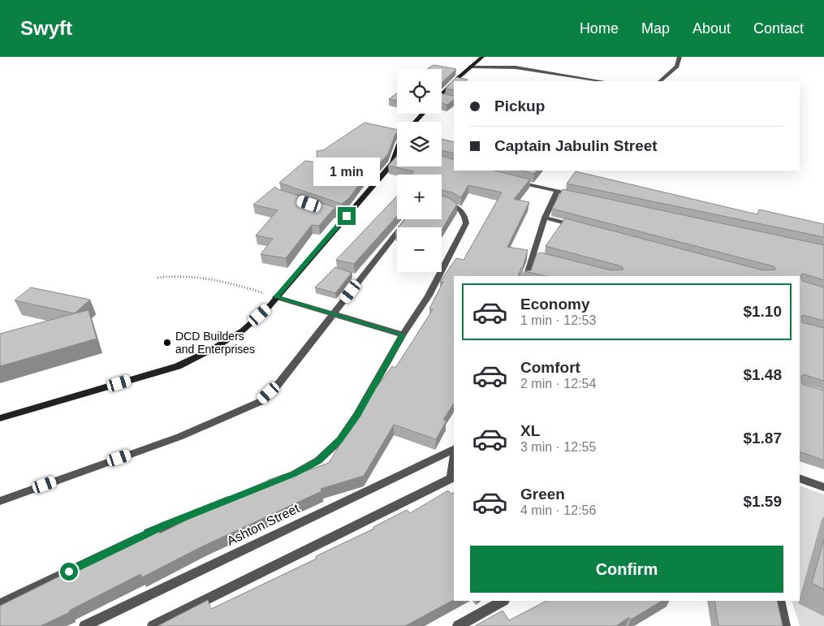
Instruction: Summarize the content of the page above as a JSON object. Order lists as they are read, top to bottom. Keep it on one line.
{"streets":{"street":["Ashton Street"]},"places":["DCD Builders and Enterprises"],"page":{"header":"Swyft","nav":["Home","Map","About","Contact"],"map_buttons":["+","−"],"banner":["Pickup","Captain Jabulin Street"],"bubble":"1 min","list":[{"name":"Economy","note":"1 min · 12:53","value":"$1.10"},{"name":"Comfort","note":"2 min · 12:54","value":"$1.48"},{"name":"XL","note":"3 min · 12:55","value":"$1.87"},{"name":"Green","note":"4 min · 12:56","value":"$1.59"}],"buttons":"Confirm"}}
